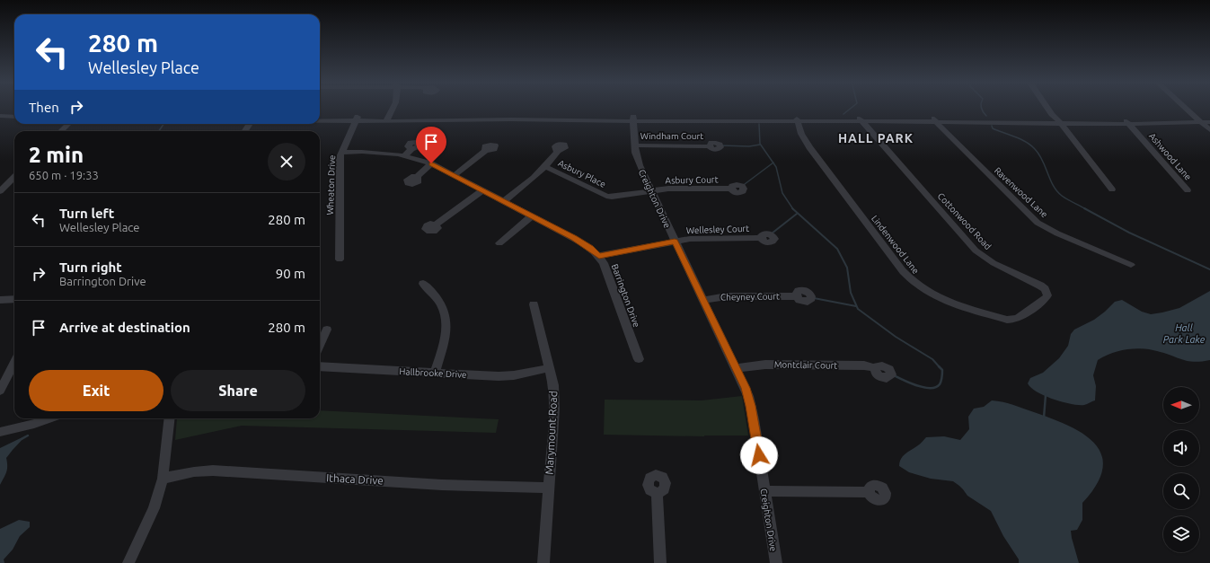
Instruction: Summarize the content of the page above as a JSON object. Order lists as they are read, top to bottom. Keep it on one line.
{"streets":{"street":["Windham Court","Ashwood Lane","Asbury Place","Asbury Court","Wheaton Drive","Ravenwood Lane","Creighton Drive","Cottonwood Road","Wellesley Court","Lindenwood Lane","Barrington Drive","Cheyney Court","Montclair Court","Hallbrooke Drive","Marymount Road","Ithaca Drive"]},"crossings":[["Windham Court","Creighton Drive"],["Asbury Place","Asbury Court"],["Asbury Place","Creighton Drive"],["Asbury Court","Creighton Drive"],["Wheaton Drive","Barrington Drive"],["Creighton Drive","Wellesley Court"],["Creighton Drive","Cheyney Court"],["Creighton Drive","Montclair Court"],["Cottonwood Road","Lindenwood Lane"],["Wellesley Court","Barrington Drive"],["Hallbrooke Drive","Marymount Road"],["Marymount Road","Ithaca Drive"]],"districts":["HALL PARK"],"water":["Hall Park Lake"],"north":"left","page":{"turn":["280 m","Wellesley Place"],"then":"Then","heading":["2 min","650 m · 19:33"],"list":[{"name":"Turn left","note":"Wellesley Place","value":"280 m"},{"name":"Turn right","note":"Barrington Drive","value":"90 m"},{"name":"Arrive at destination","value":"280 m"}],"buttons":["Exit","Share"]}}
